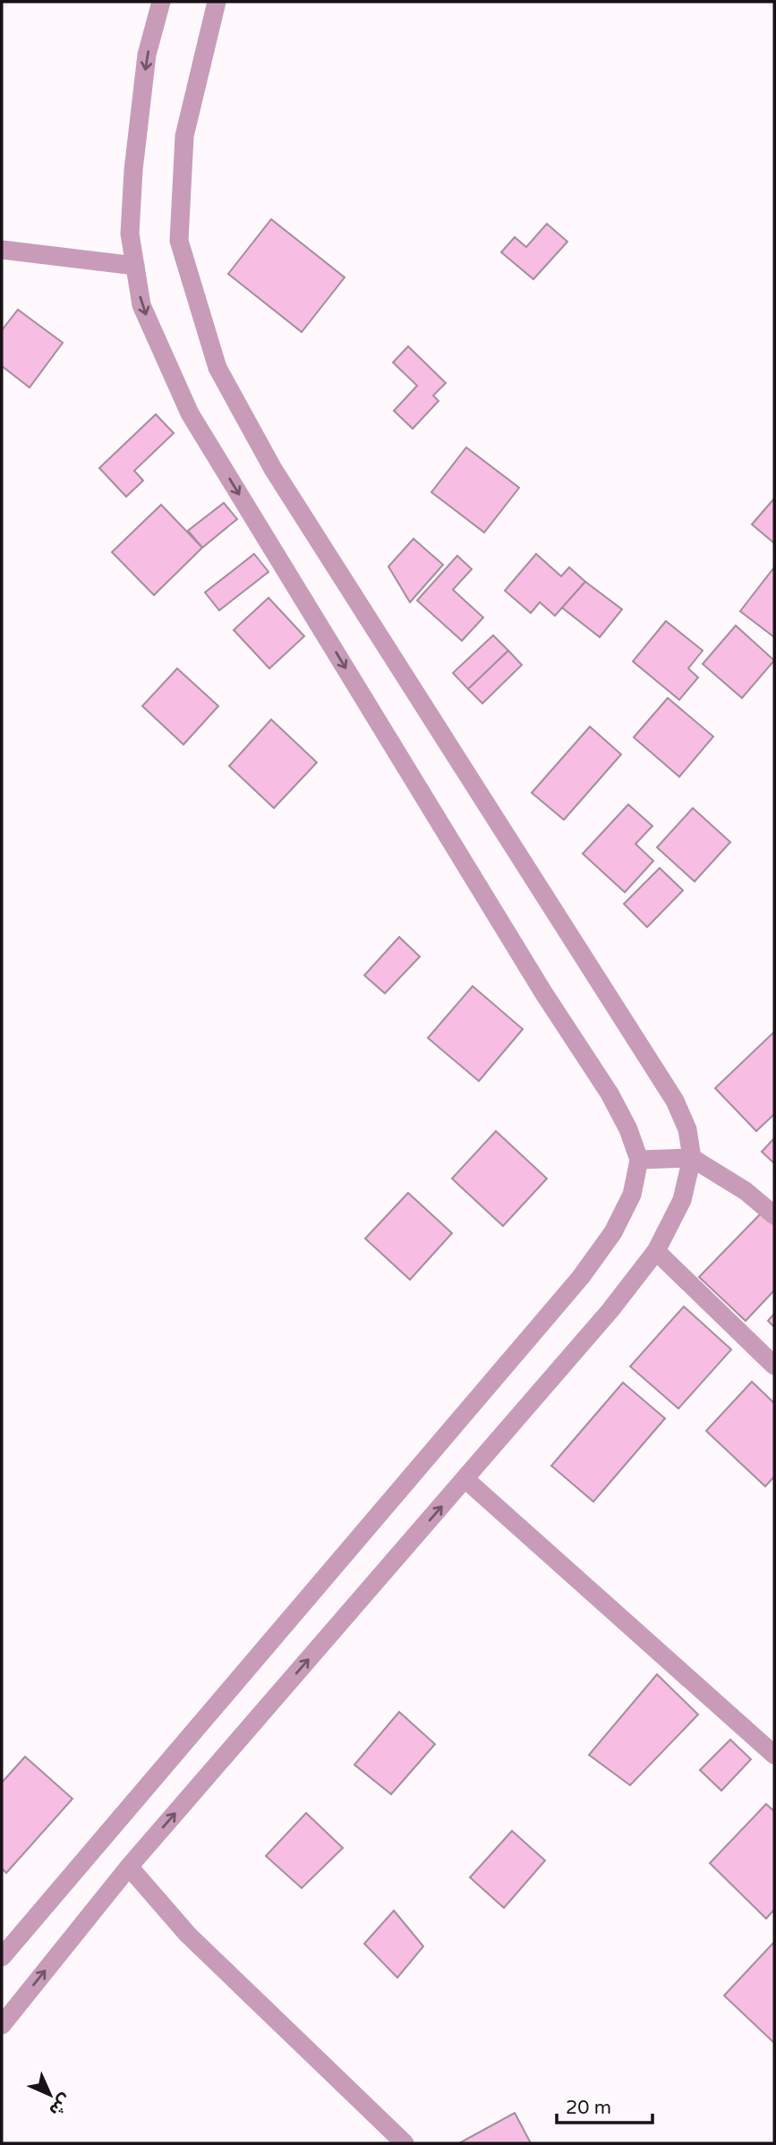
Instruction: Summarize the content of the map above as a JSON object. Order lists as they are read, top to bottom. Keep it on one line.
{"scale_bar":"20 m","north":"bottom right"}
